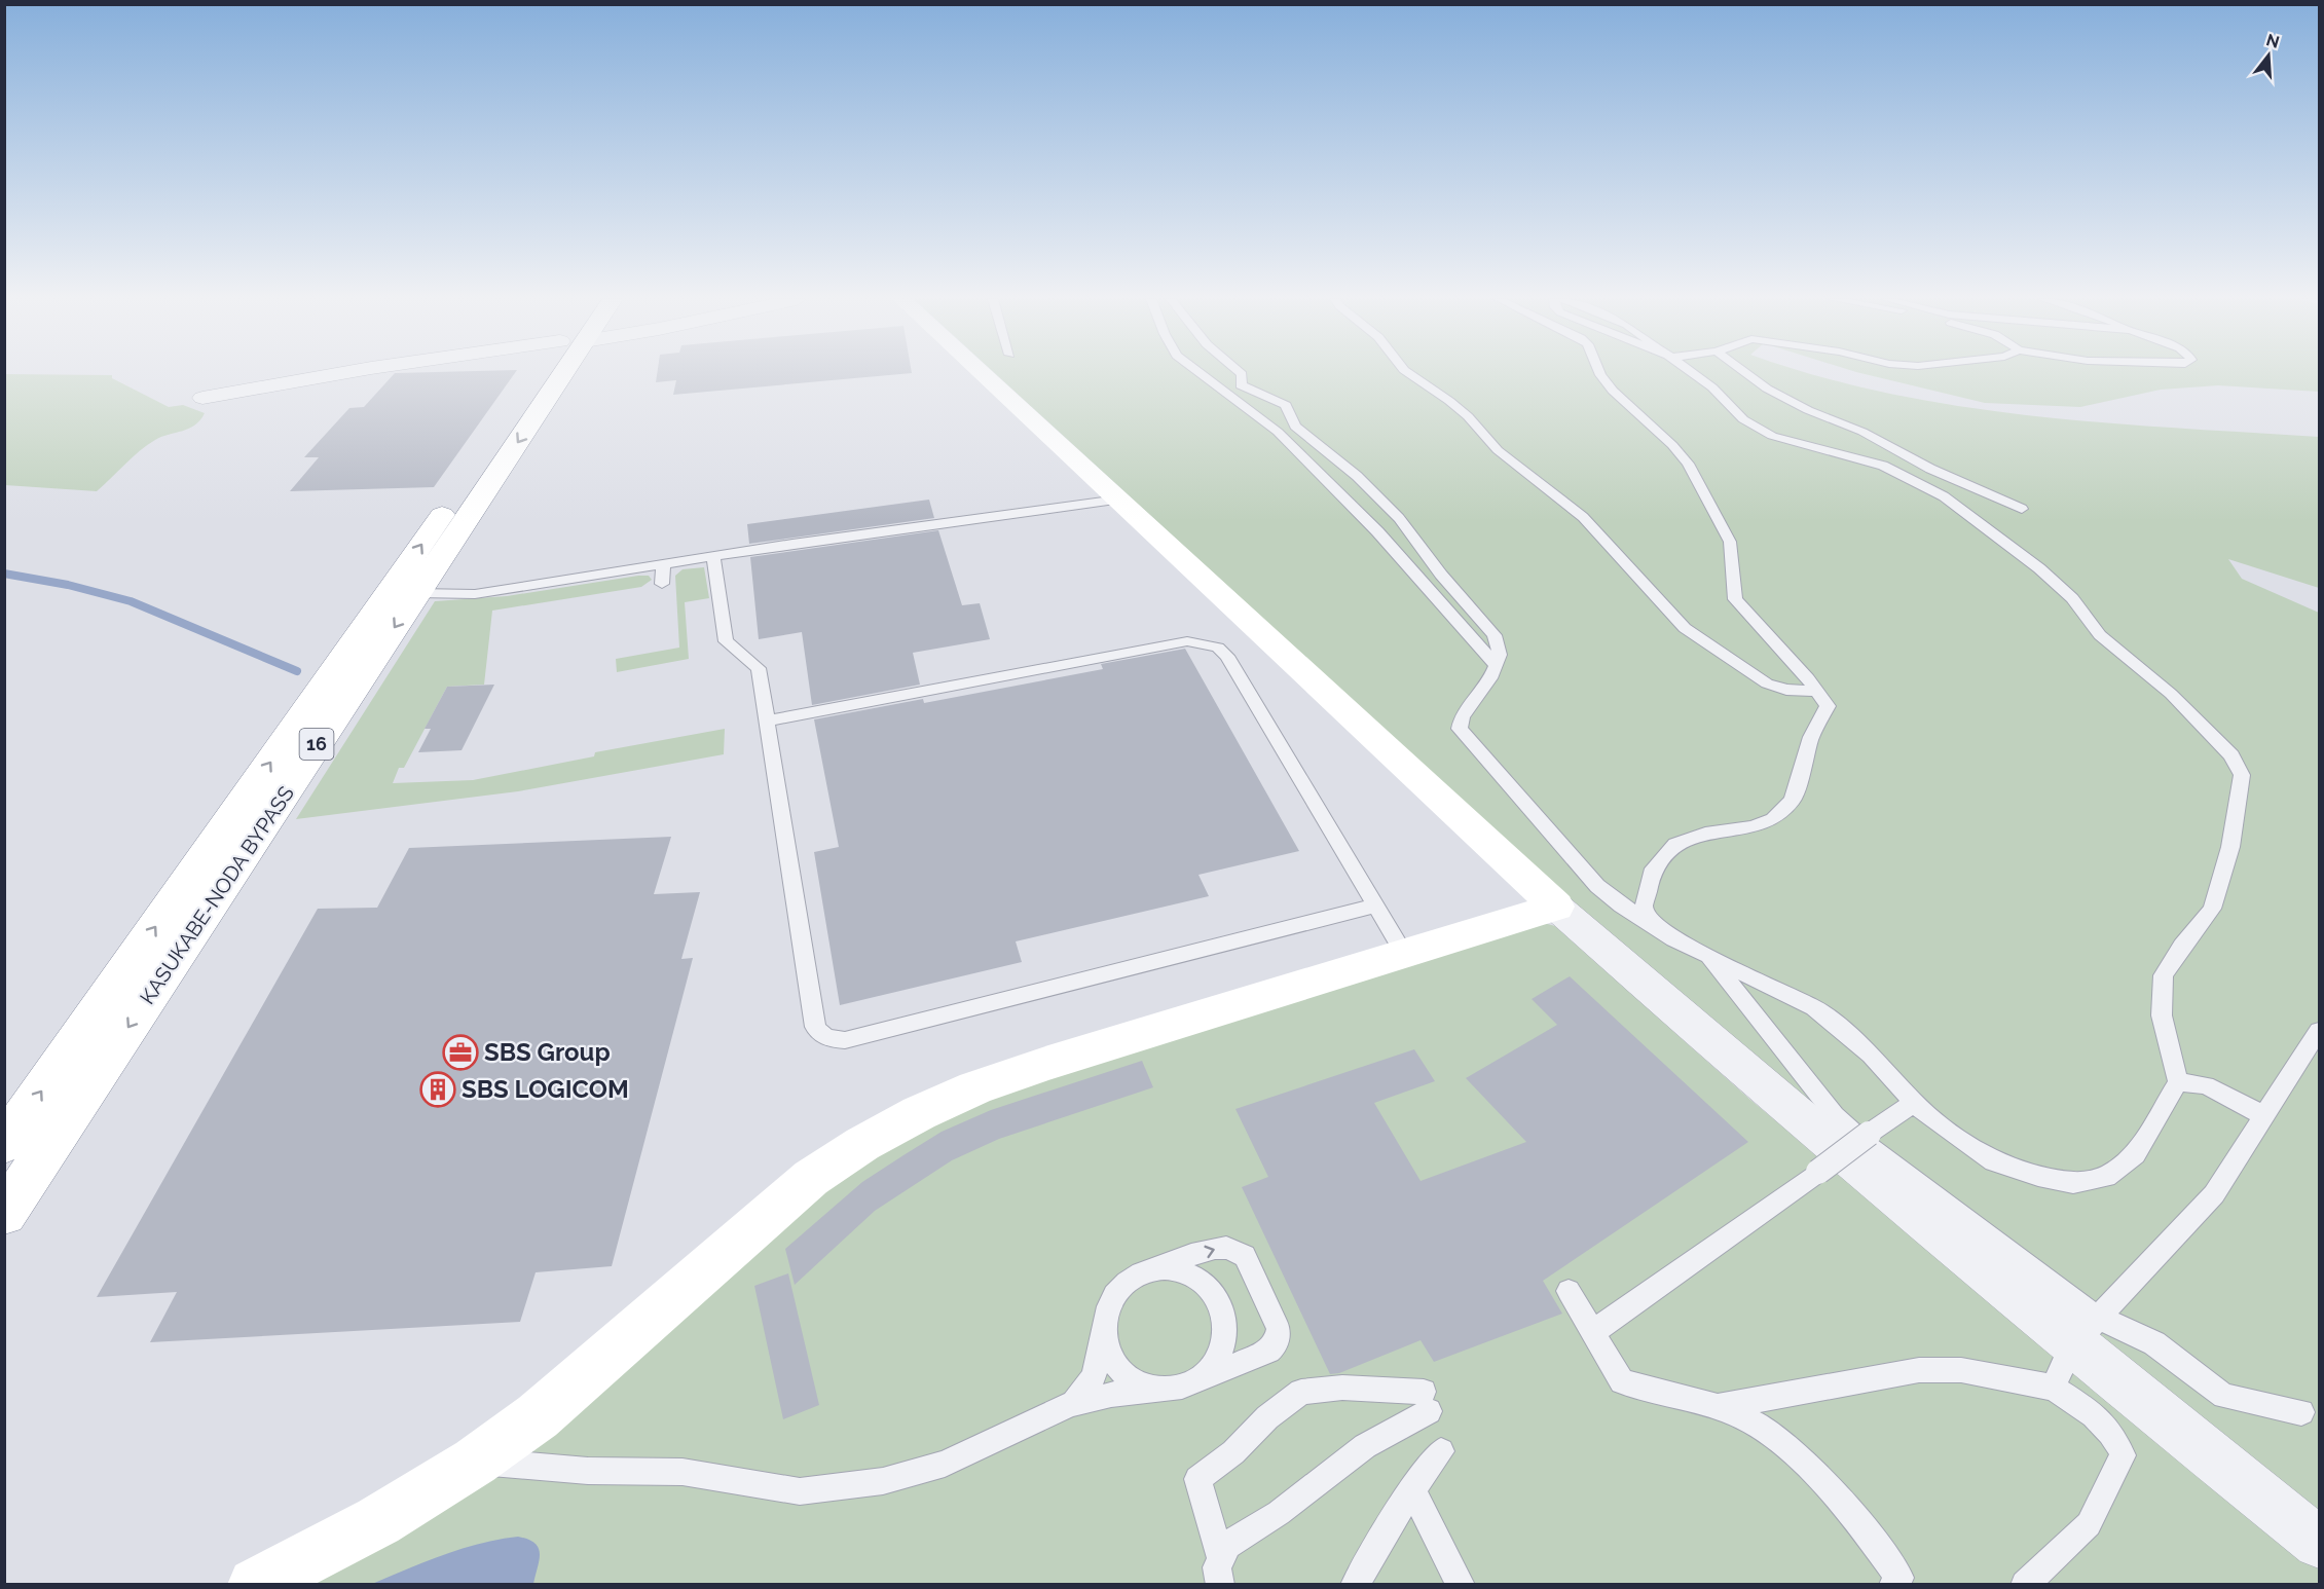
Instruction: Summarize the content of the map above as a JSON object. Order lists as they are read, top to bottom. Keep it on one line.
{"streets":{"main road":["16","KASUKABE-NODA BYPASS"]},"places":{"office":["SBS Group"],"building":["SBS LOGICOM"]},"north":"top"}
